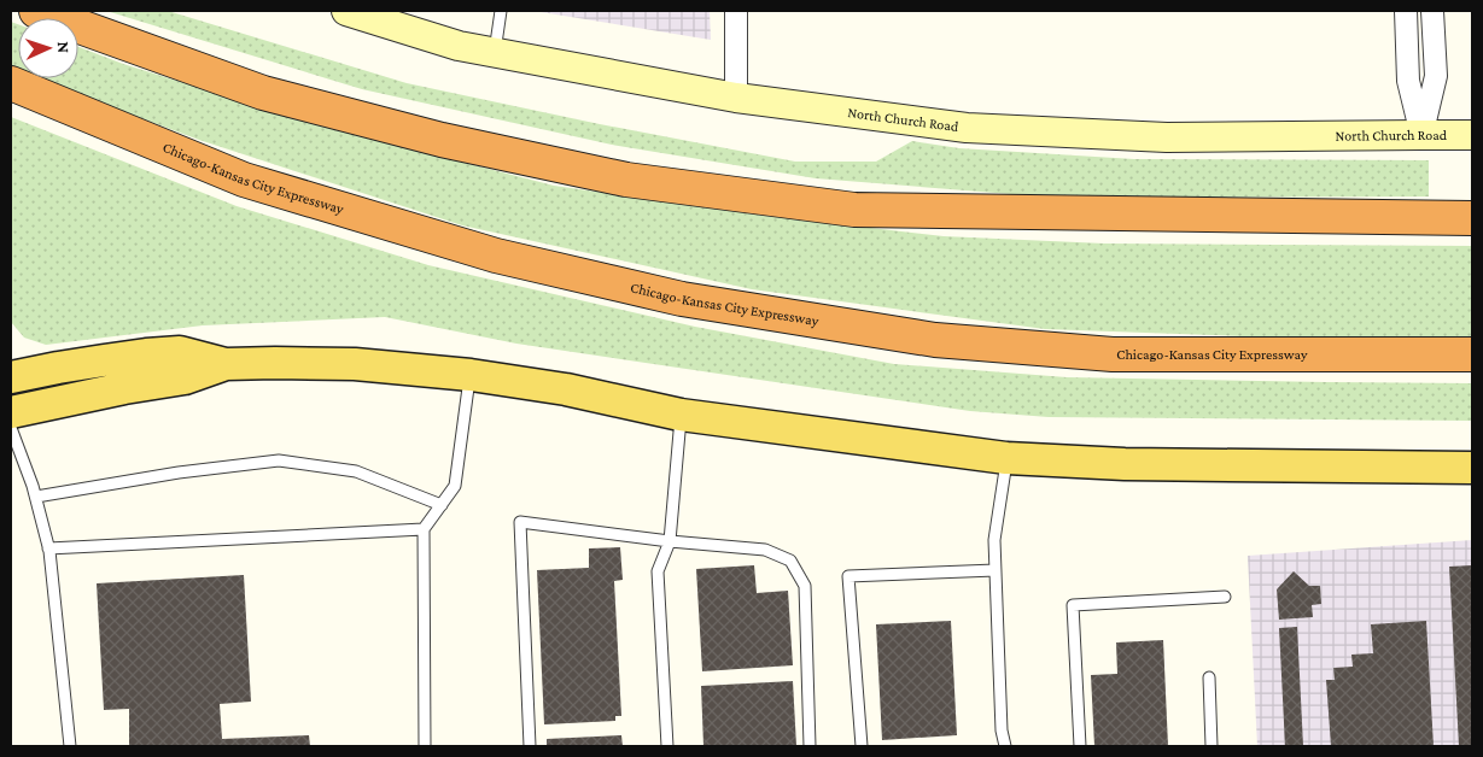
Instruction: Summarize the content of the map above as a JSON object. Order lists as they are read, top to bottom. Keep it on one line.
{"streets":{"highway":["Chicago-Kansas City Expressway"],"main road":["North Church Road"]},"north":"right"}
